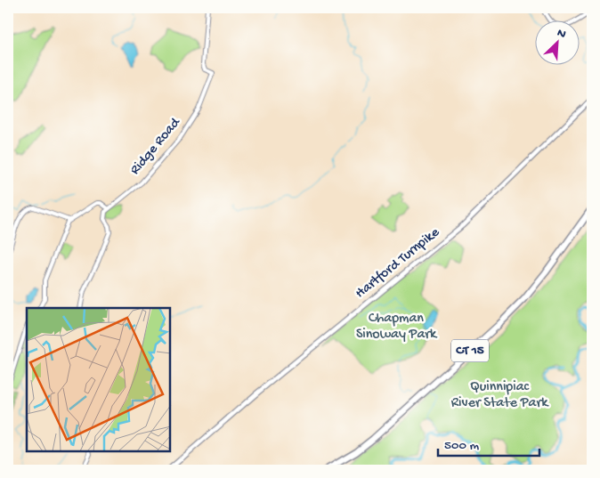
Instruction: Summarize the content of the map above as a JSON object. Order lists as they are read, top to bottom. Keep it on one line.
{"streets":{"highway":["CT 15"],"main road":["Hartford Turnpike"],"street":["Ridge Road"]},"parks":["Chapman Sinoway Park","Quinnipiac River State Park"],"scale_bar":"500 m","north":"top right"}
